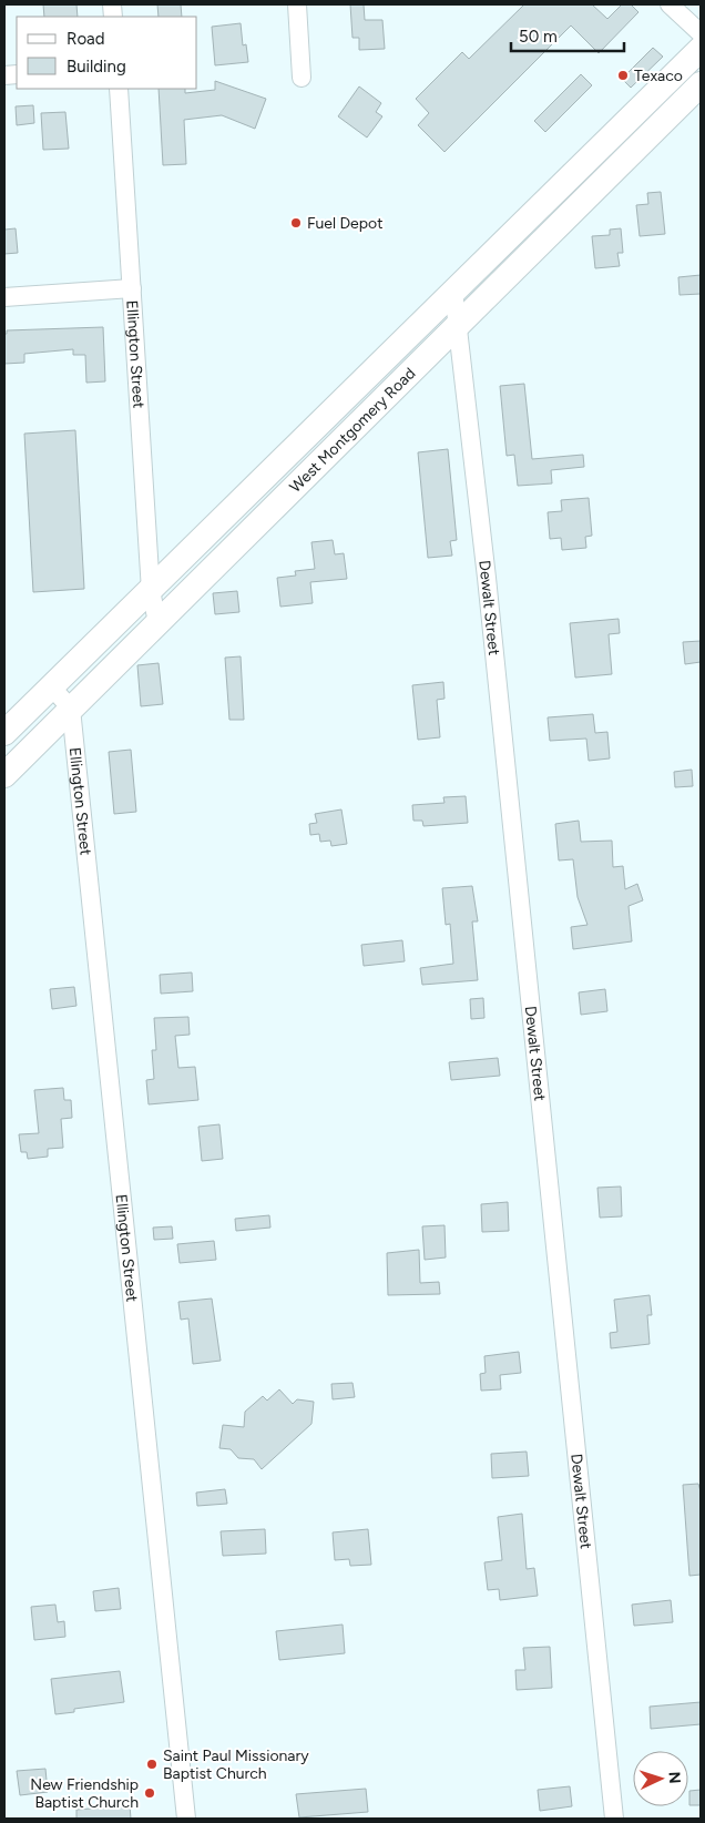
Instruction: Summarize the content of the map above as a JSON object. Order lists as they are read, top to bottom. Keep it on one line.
{"streets":{"main road":["West Montgomery Road"],"street":["Ellington Street","Dewalt Street"]},"crossings":[["Ellington Street","West Montgomery Road"],["West Montgomery Road","Dewalt Street"]],"places":["Texaco","Fuel Depot","Saint Paul Missionary Baptist Church","New Friendship Baptist Church"],"legend":["Road","Building"],"scale_bar":"50 m","north":"right"}
